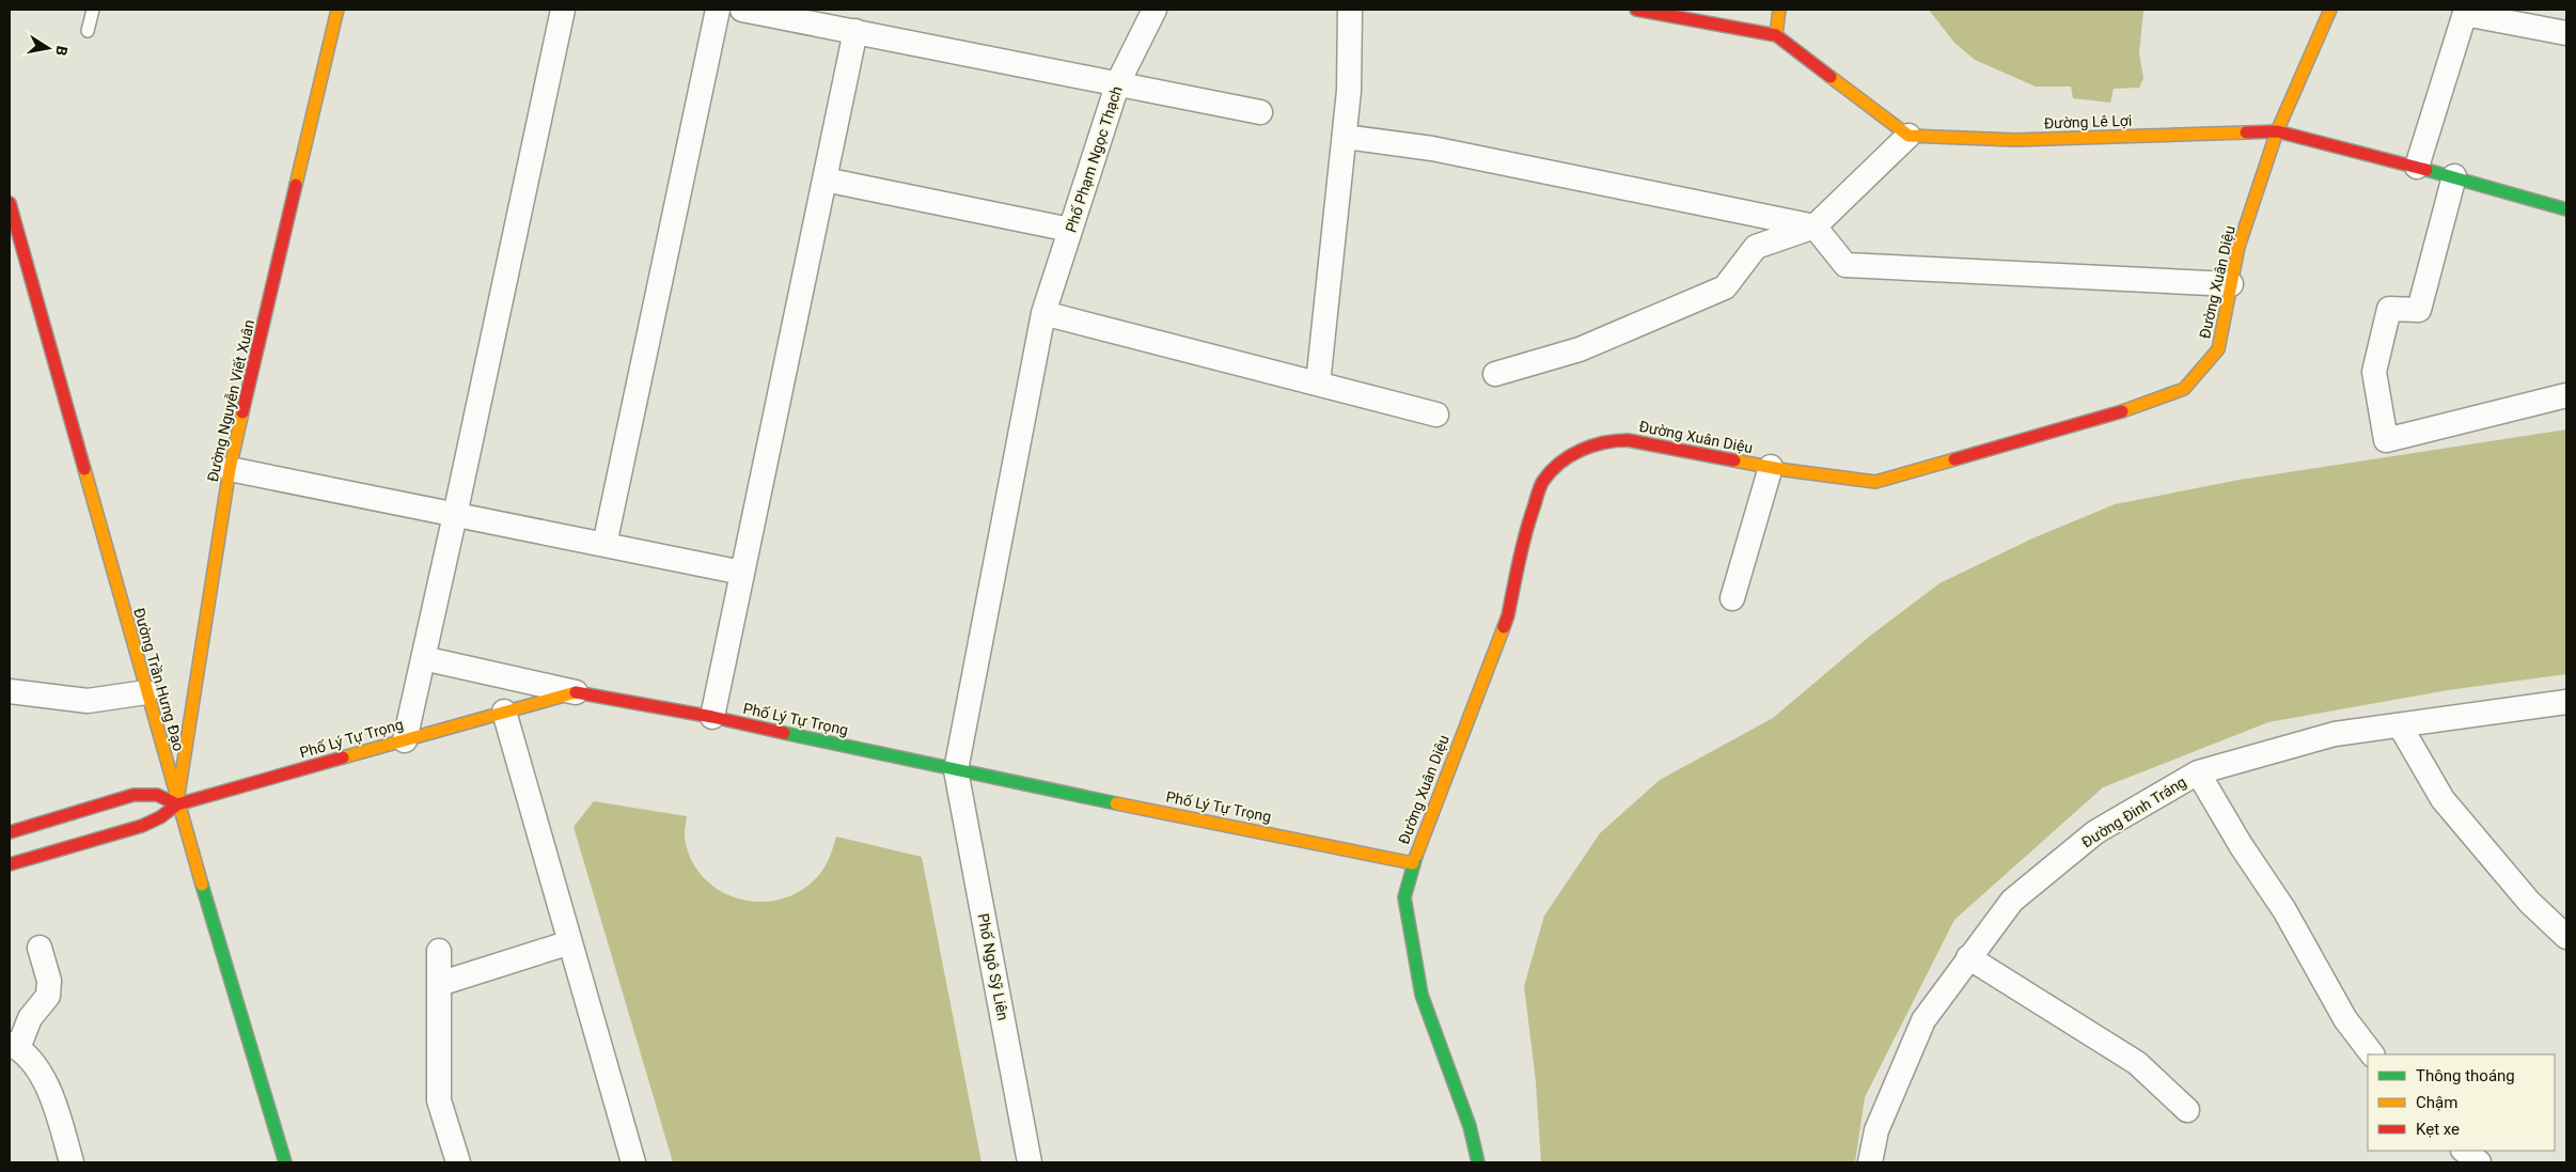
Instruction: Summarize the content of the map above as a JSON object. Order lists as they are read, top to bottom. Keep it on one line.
{"streets":{"street":["Đường Lê Lợi","Phố Phạm Ngọc Thạch","Đường Xuân Diệu","Đường Nguyễn Viết Xuân","Đường Trần Hưng Đạo","Phố Lý Tự Trọng","Đường Đinh Tráng","Phố Ngô Sỹ Liên"]},"crossings":[["Đường Lê Lợi","Đường Xuân Diệu"],["Phố Phạm Ngọc Thạch","Phố Lý Tự Trọng"],["Phố Phạm Ngọc Thạch","Phố Ngô Sỹ Liên"],["Đường Xuân Diệu","Phố Lý Tự Trọng"],["Đường Nguyễn Viết Xuân","Đường Trần Hưng Đạo"],["Đường Nguyễn Viết Xuân","Phố Lý Tự Trọng"],["Đường Trần Hưng Đạo","Phố Lý Tự Trọng"],["Phố Lý Tự Trọng","Phố Ngô Sỹ Liên"]],"legend":["Thông thoáng","Chậm","Kẹt xe"],"north":"right"}
